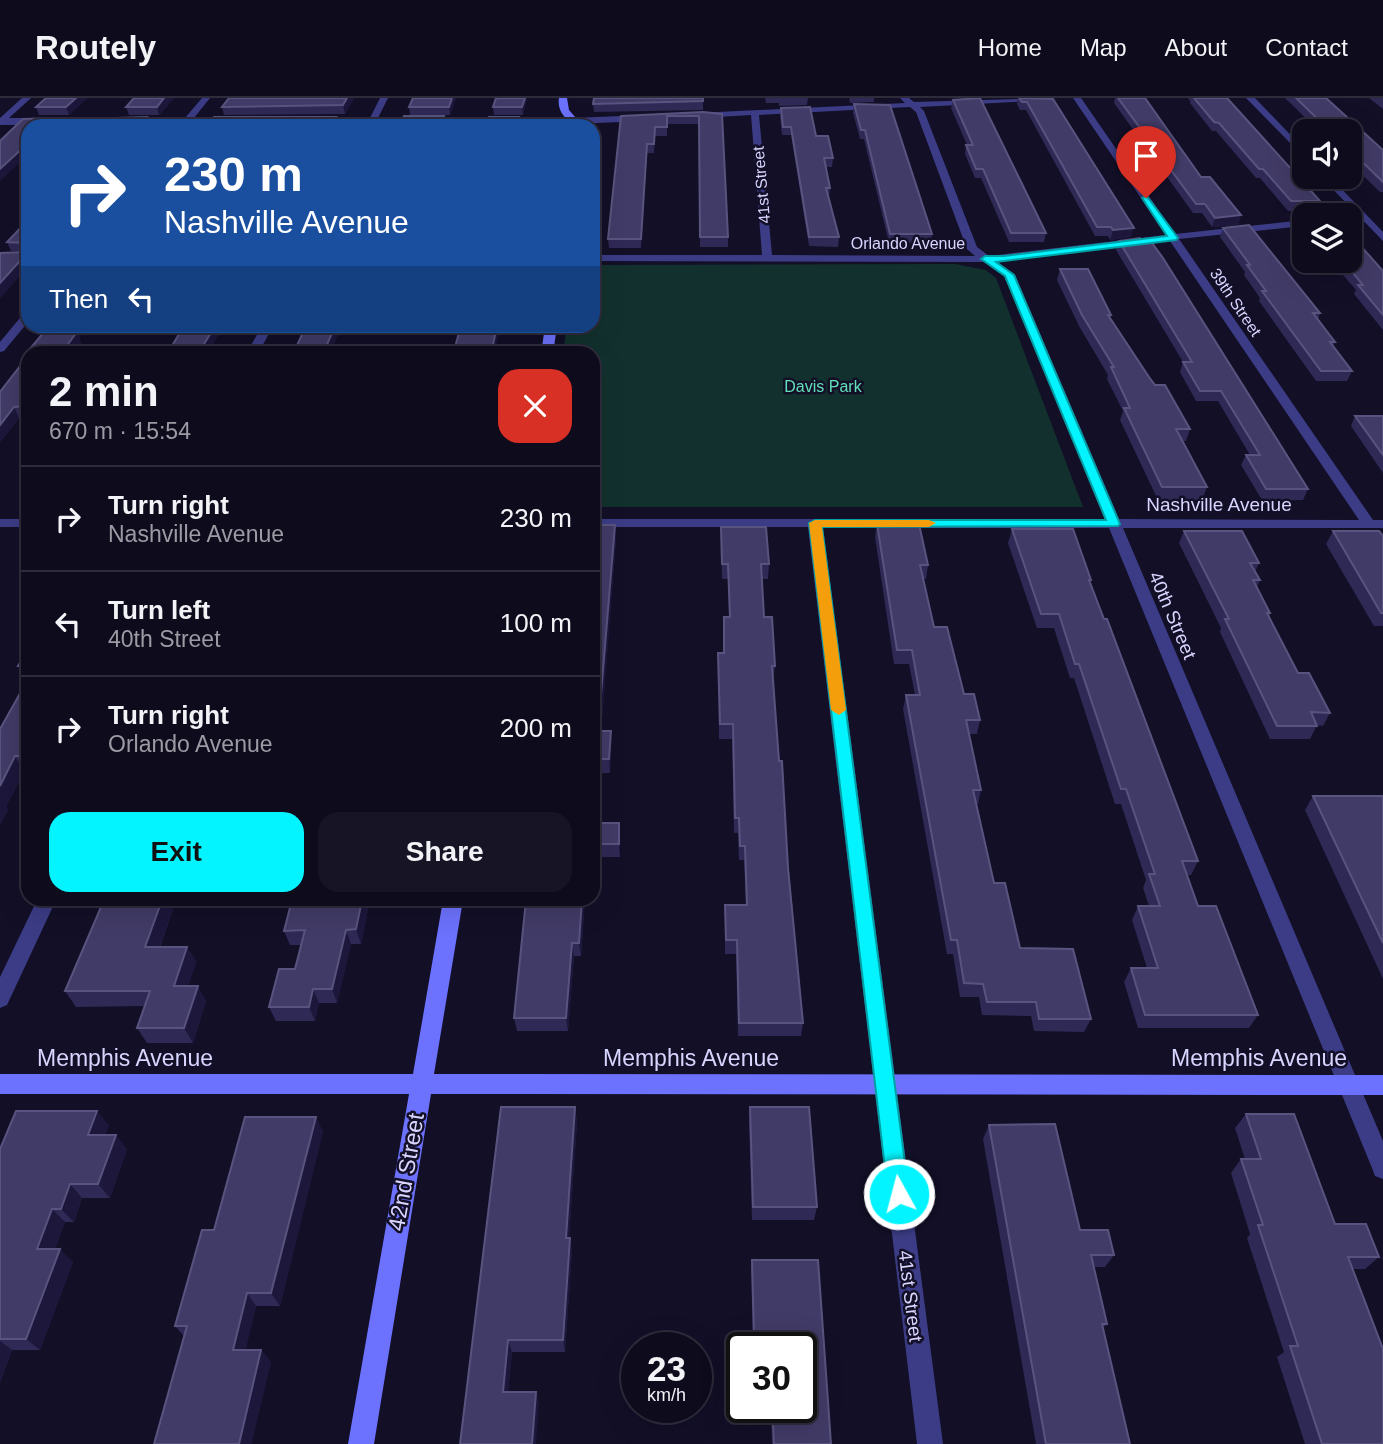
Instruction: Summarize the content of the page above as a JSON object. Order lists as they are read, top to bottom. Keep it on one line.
{"streets":{"street":["41st Street","Orlando Avenue","39th Street","Nashville Avenue","40th Street","Memphis Avenue","42nd Street"]},"crossings":[["41st Street","Orlando Avenue"],["41st Street","Nashville Avenue"],["41st Street","Memphis Avenue"],["Orlando Avenue","39th Street"],["Orlando Avenue","40th Street"],["39th Street","Nashville Avenue"],["Nashville Avenue","40th Street"],["40th Street","Memphis Avenue"],["Memphis Avenue","42nd Street"]],"parks":["Davis Park"],"page":{"header":"Routely","nav":["Home","Map","About","Contact"],"turn":["230 m","Nashville Avenue"],"then":"Then","heading":["2 min","670 m · 15:54"],"list":[{"name":"Turn right","note":"Nashville Avenue","value":"230 m"},{"name":"Turn left","note":"40th Street","value":"100 m"},{"name":"Turn right","note":"Orlando Avenue","value":"200 m"}],"buttons":["Exit","Share"],"speed":"23 km/h","limit":"30"}}
